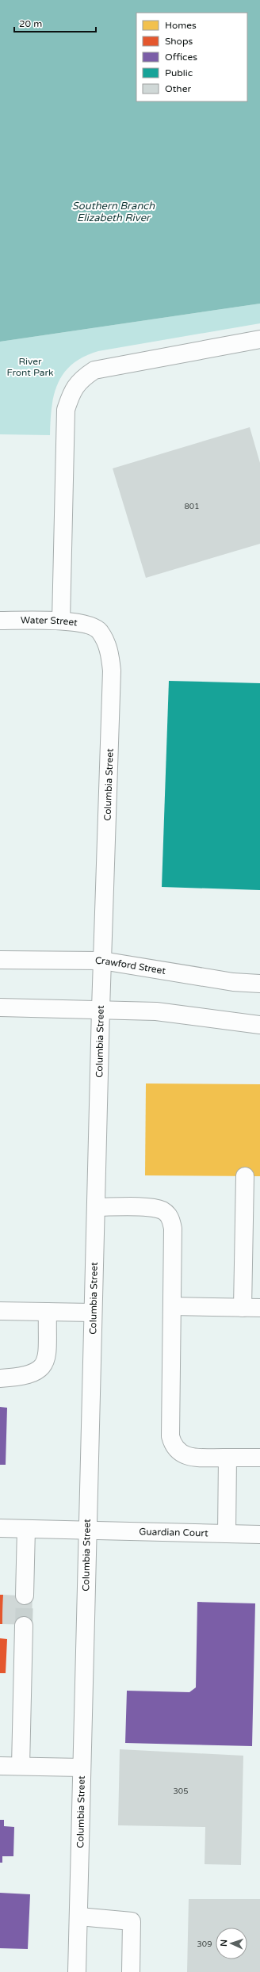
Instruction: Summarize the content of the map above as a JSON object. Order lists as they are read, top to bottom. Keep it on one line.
{"streets":{"street":["Water Street","Columbia Street","Crawford Street","Guardian Court"]},"crossings":[["Water Street","Columbia Street"],["Columbia Street","Crawford Street"],["Columbia Street","Guardian Court"]],"water":["Southern Branch Elizabeth River"],"parks":["River Front Park"],"house_numbers":["801","305","309"],"legend":["Homes","Shops","Offices","Public","Other"],"scale_bar":"20 m","north":"left"}
